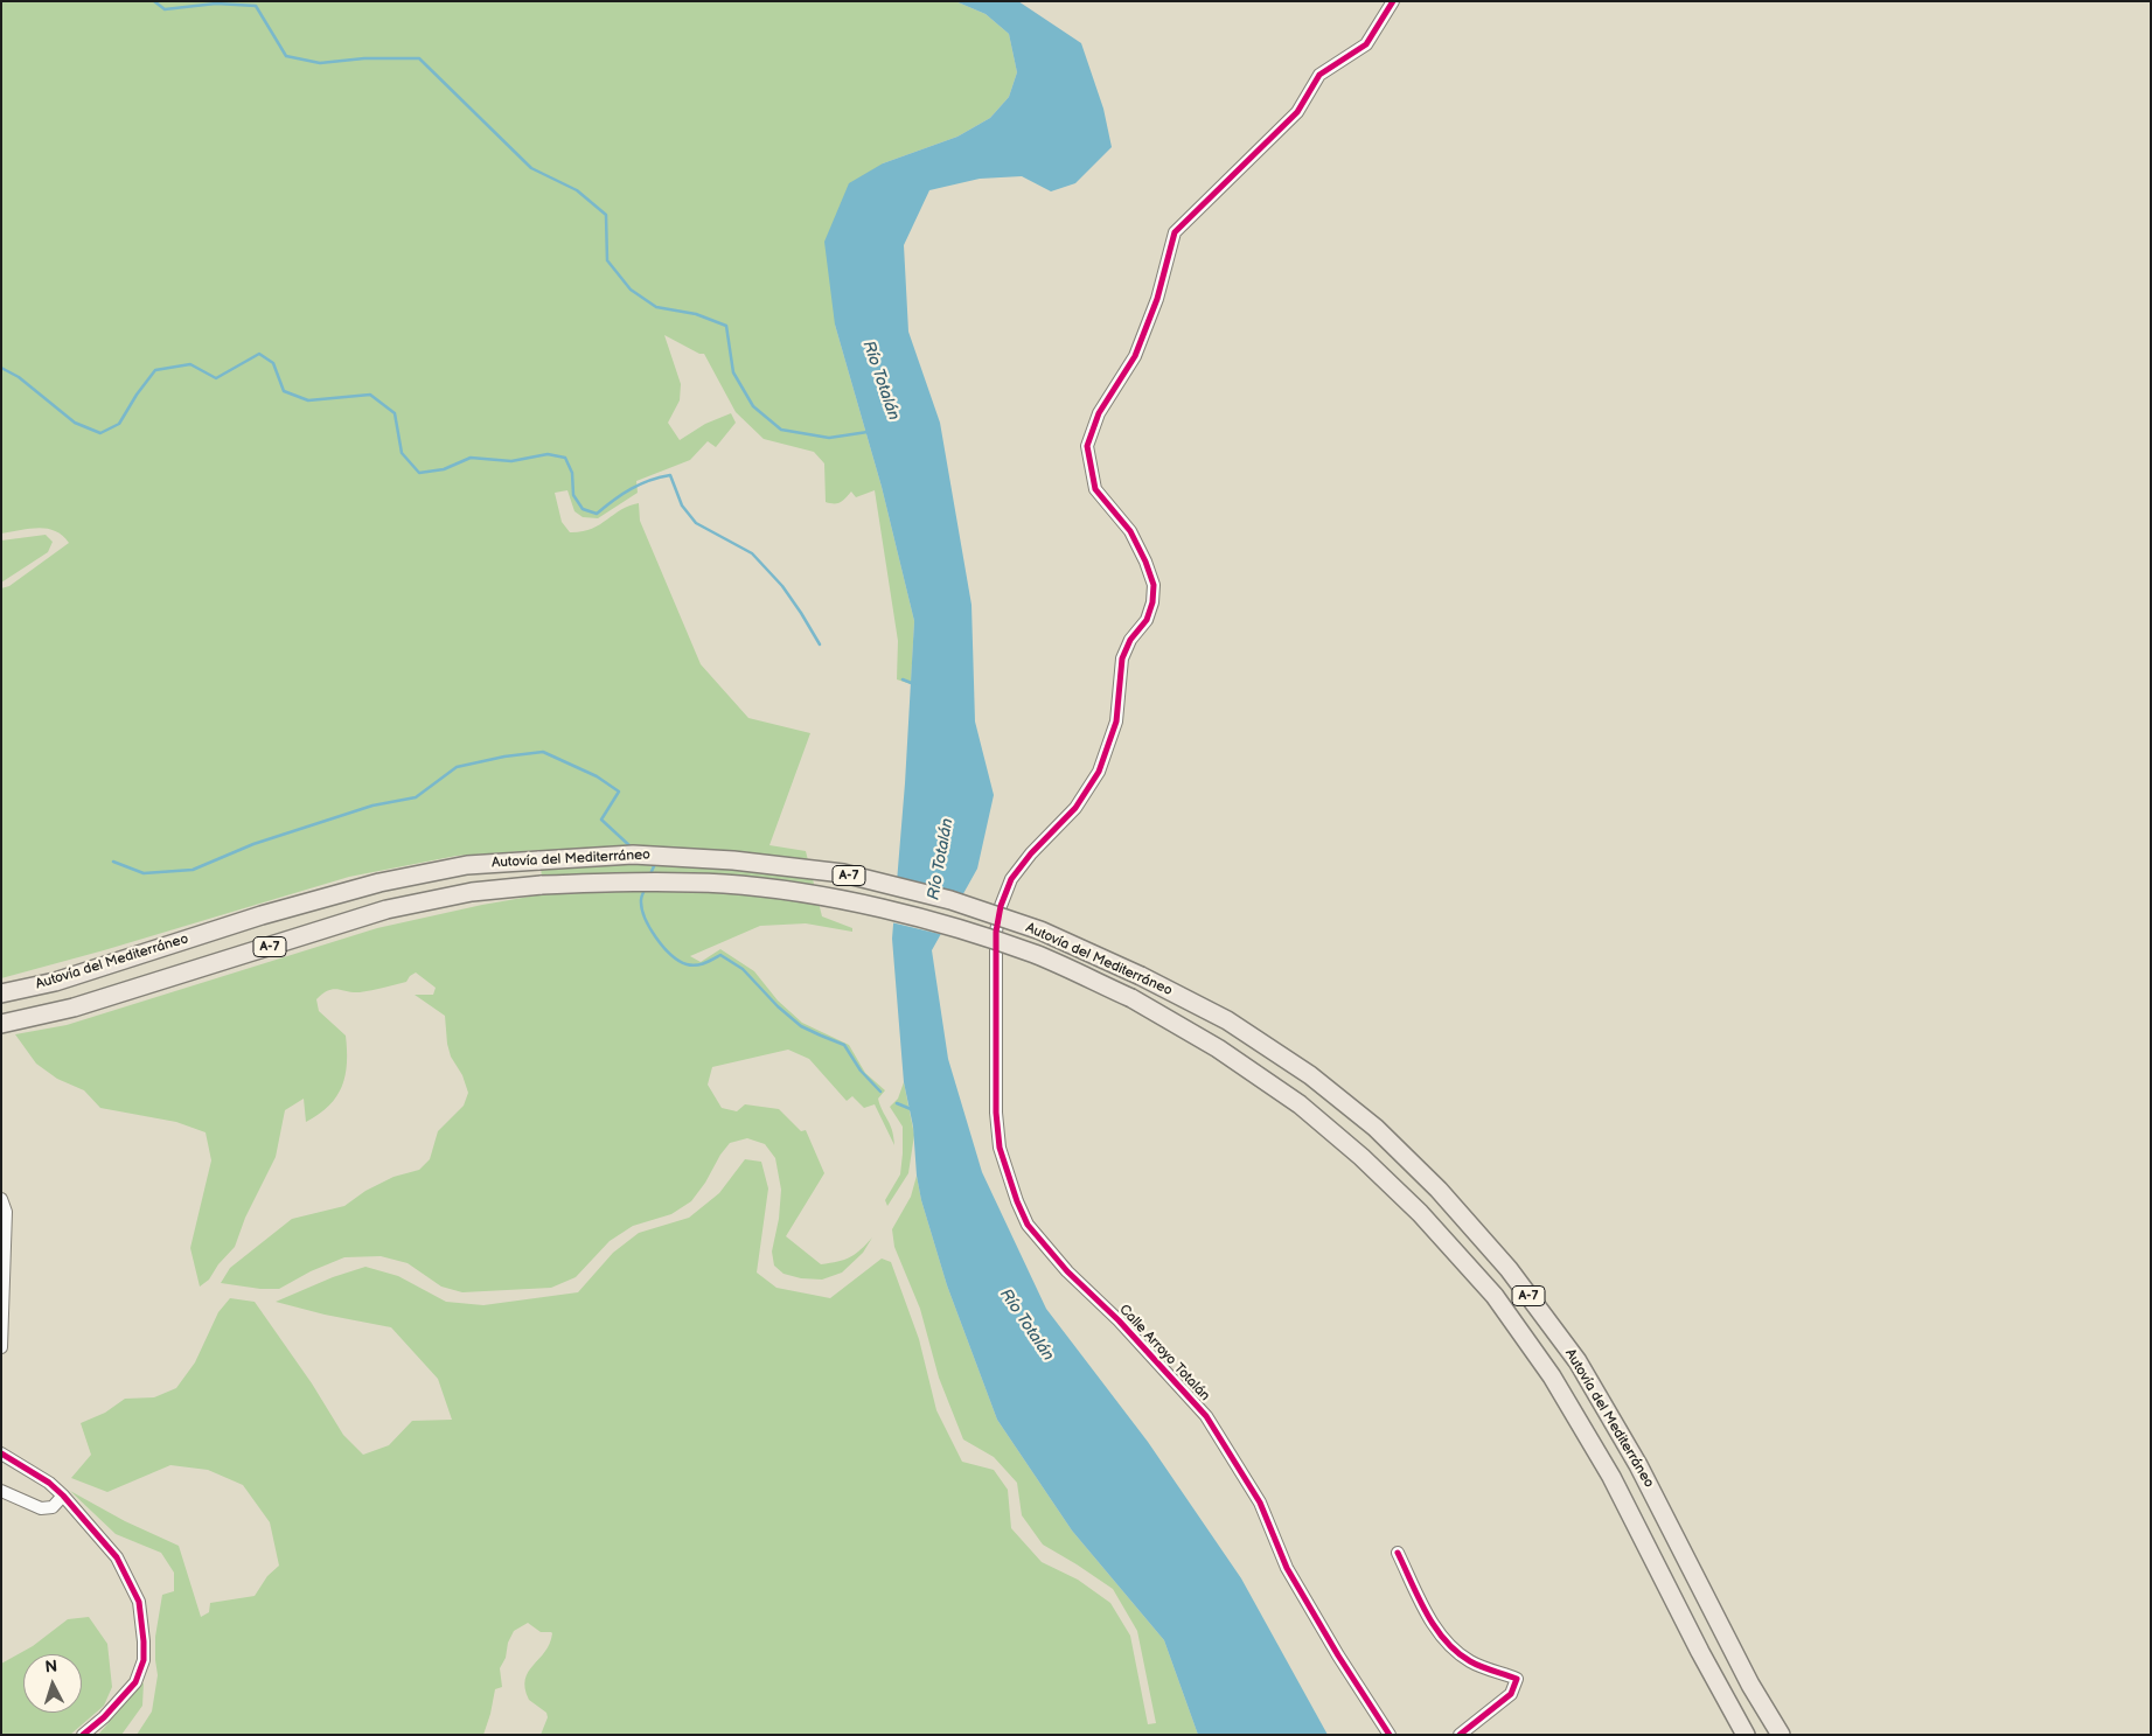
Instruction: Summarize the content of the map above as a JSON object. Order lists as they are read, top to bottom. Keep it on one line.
{"streets":{"highway":["Autovía del Mediterráneo","A-7"],"street":["Calle Arroyo Totalán"]},"water":["Río Totalán"],"north":"top"}
